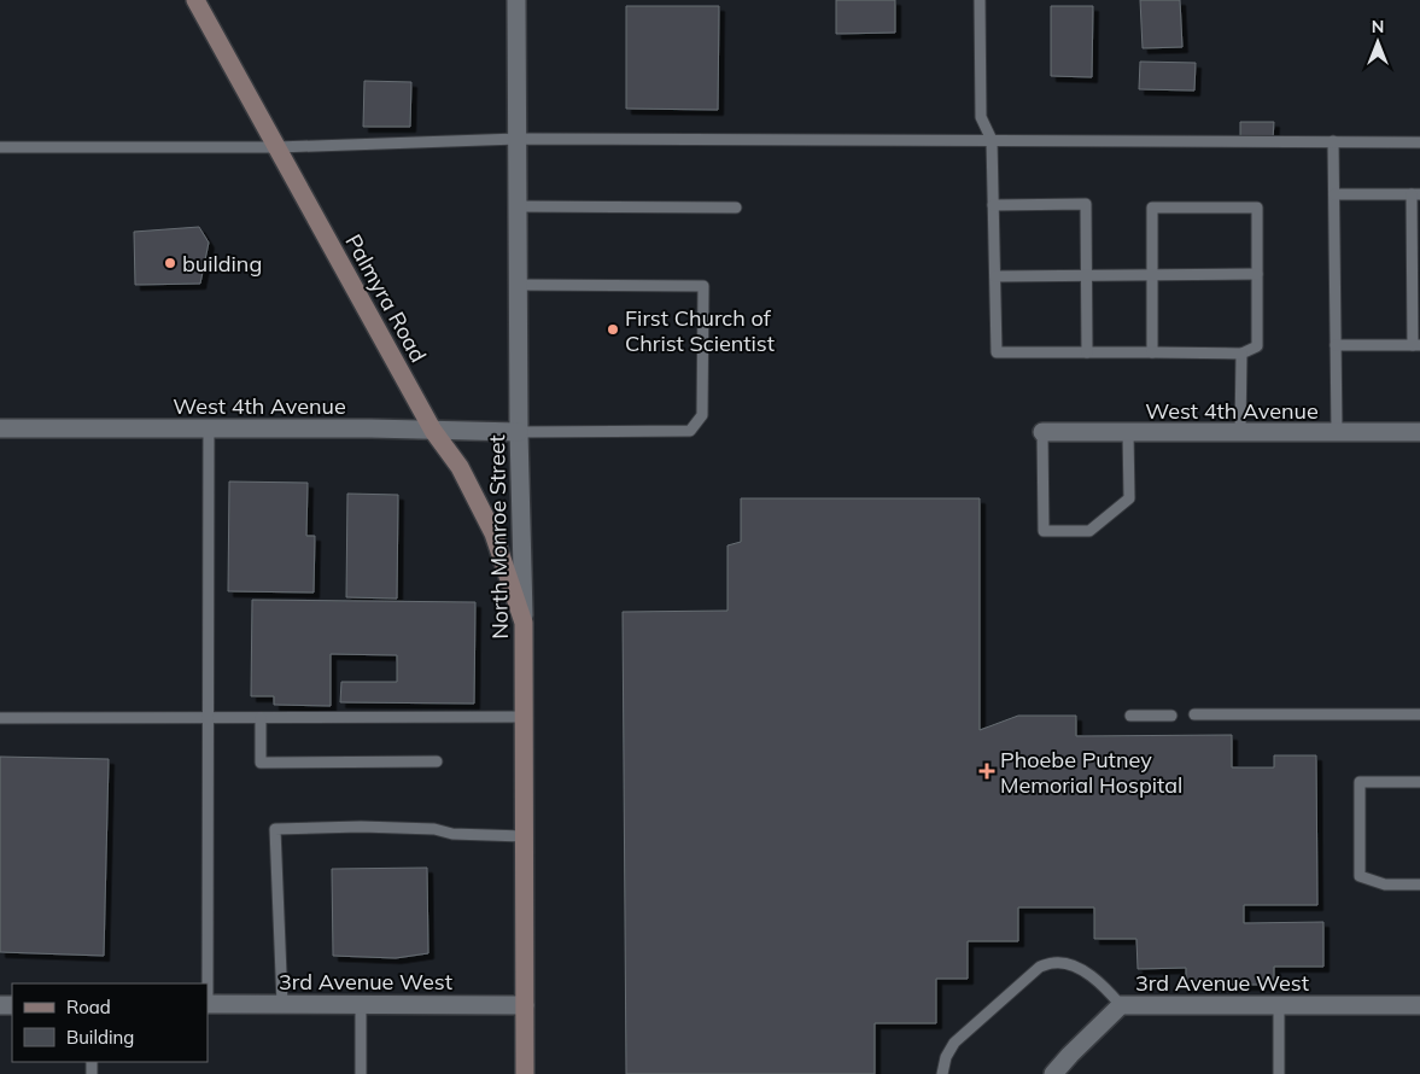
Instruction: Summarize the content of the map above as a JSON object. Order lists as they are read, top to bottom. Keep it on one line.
{"streets":{"main road":["Palmyra Road","North Monroe Street"],"street":["West 4th Avenue","3rd Avenue West"]},"crossings":[["Palmyra Road","West 4th Avenue"],["Palmyra Road","North Monroe Street"],["West 4th Avenue","North Monroe Street"],["North Monroe Street","3rd Avenue West"]],"places":{"other":["building","First Church of Christ Scientist"],"health":["Phoebe Putney Memorial Hospital"]},"legend":["Road","Building"],"north":"top"}
